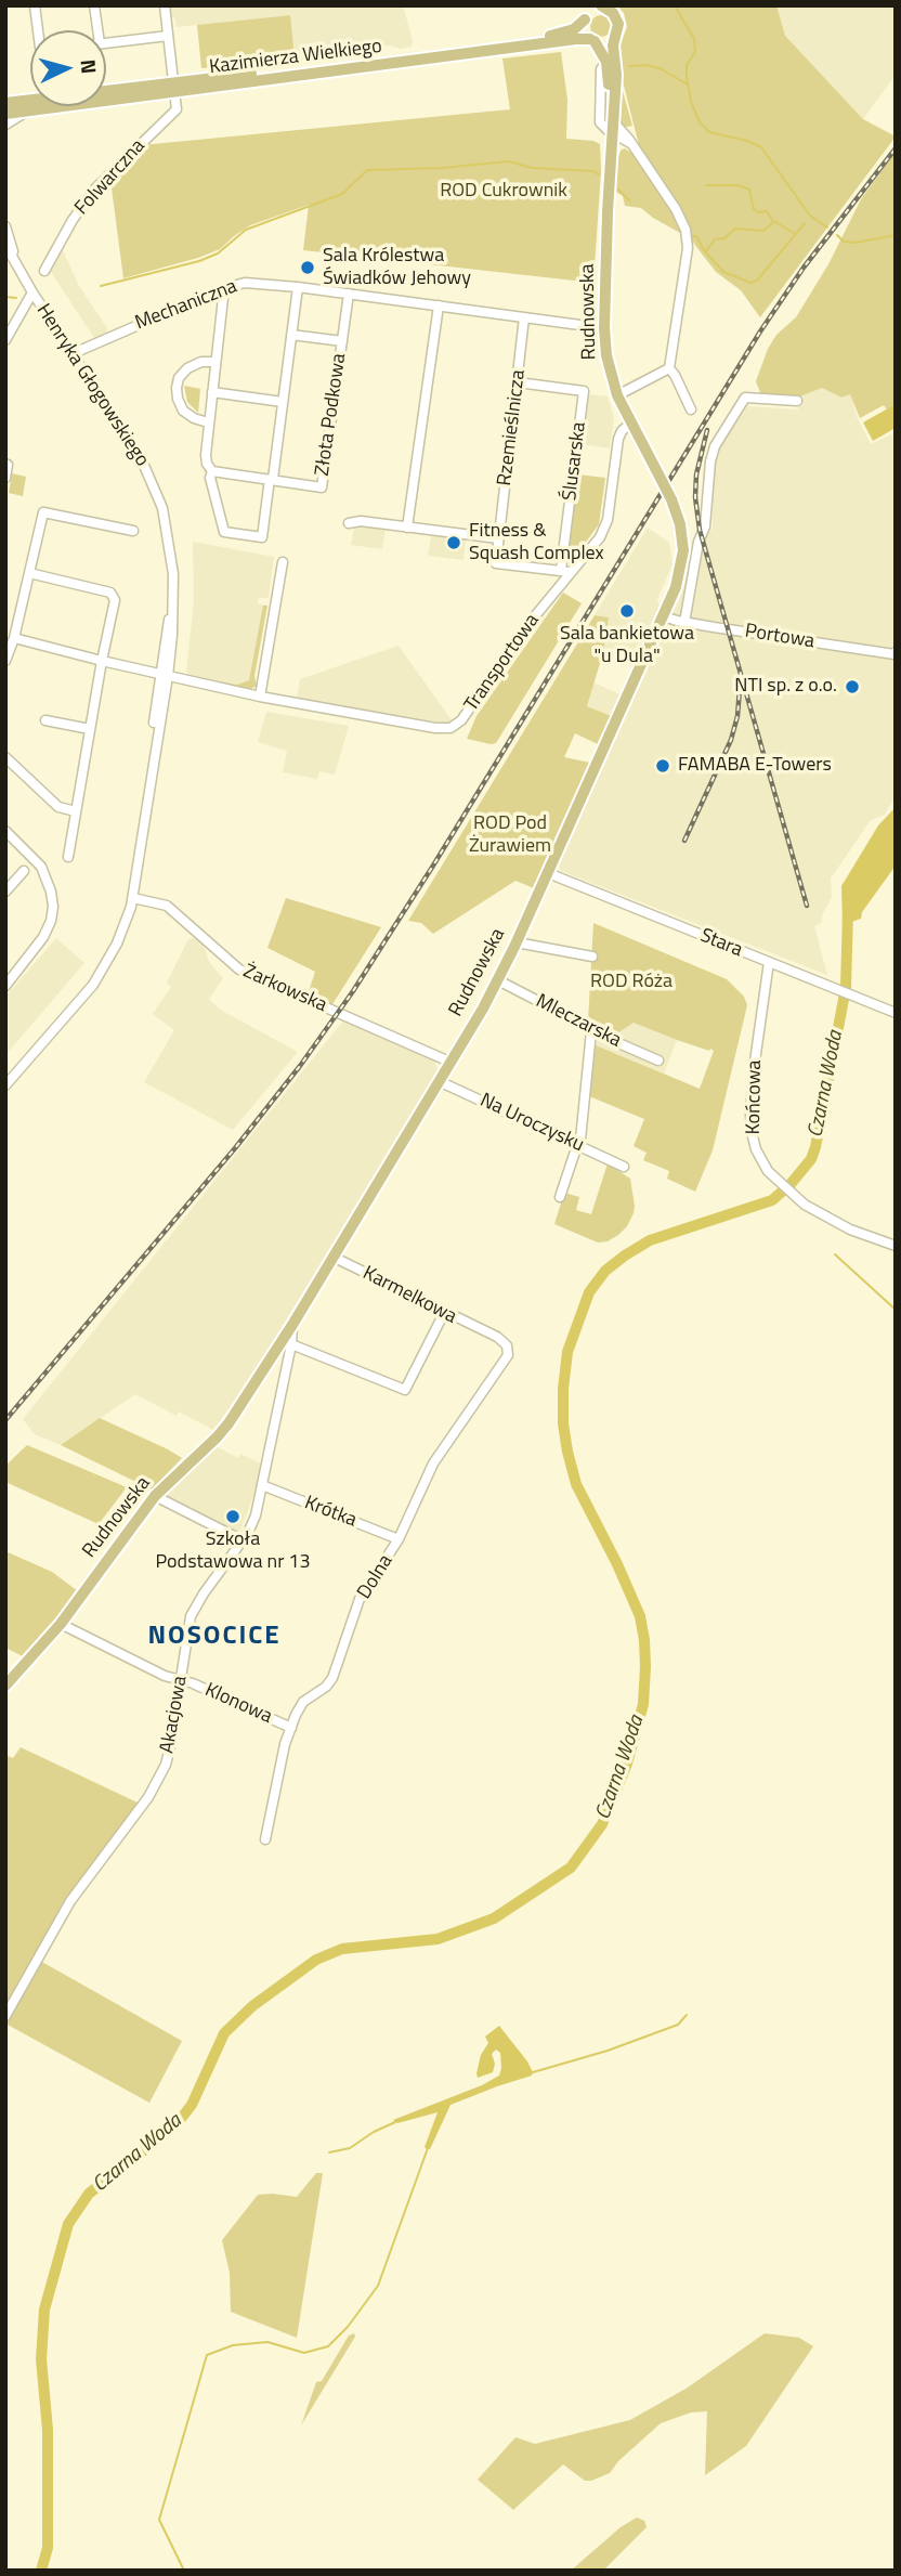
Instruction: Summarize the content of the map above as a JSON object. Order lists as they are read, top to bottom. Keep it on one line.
{"streets":{"main road":["Kazimierza Wielkiego","Rudnowska"],"street":["Folwarczna","Mechaniczna","Henryka Głogowskiego","Złota Podkowa","Rzemieślnicza","Ślusarska","Portowa","Transportowa","Stara","Żarkowska","Mleczarska","Końcowa","Na Uroczysku","Karmelkowa","Krótka","Dolna","Klonowa","Akacjowa"]},"crossings":[["Kazimierza Wielkiego","Folwarczna"],["Kazimierza Wielkiego","Rudnowska"],["Mechaniczna","Rudnowska"],["Mechaniczna","Henryka Głogowskiego"],["Mechaniczna","Złota Podkowa"],["Mechaniczna","Rzemieślnicza"],["Rudnowska","Portowa"],["Rudnowska","Transportowa"],["Rudnowska","Stara"],["Rudnowska","Żarkowska"],["Rudnowska","Mleczarska"],["Rudnowska","Na Uroczysku"],["Rudnowska","Karmelkowa"],["Rudnowska","Klonowa"],["Rudnowska","Akacjowa"],["Henryka Głogowskiego","Transportowa"],["Henryka Głogowskiego","Żarkowska"],["Rzemieślnicza","Ślusarska"],["Rzemieślnicza","Transportowa"],["Ślusarska","Transportowa"],["Stara","Końcowa"],["Karmelkowa","Dolna"],["Krótka","Dolna"],["Krótka","Akacjowa"],["Dolna","Klonowa"],["Klonowa","Akacjowa"]],"districts":["NOSOCICE"],"water":["Czarna Woda"],"parks":["ROD Cukrownik","ROD Pod Żurawiem","ROD Róża"],"places":["Sala Królestwa Świadków Jehowy","Fitness & Squash Complex","Sala bankietowa \"u Dula\"","NTI sp. z o.o.","FAMABA E-Towers","Szkoła Podstawowa nr 13"],"north":"right"}
